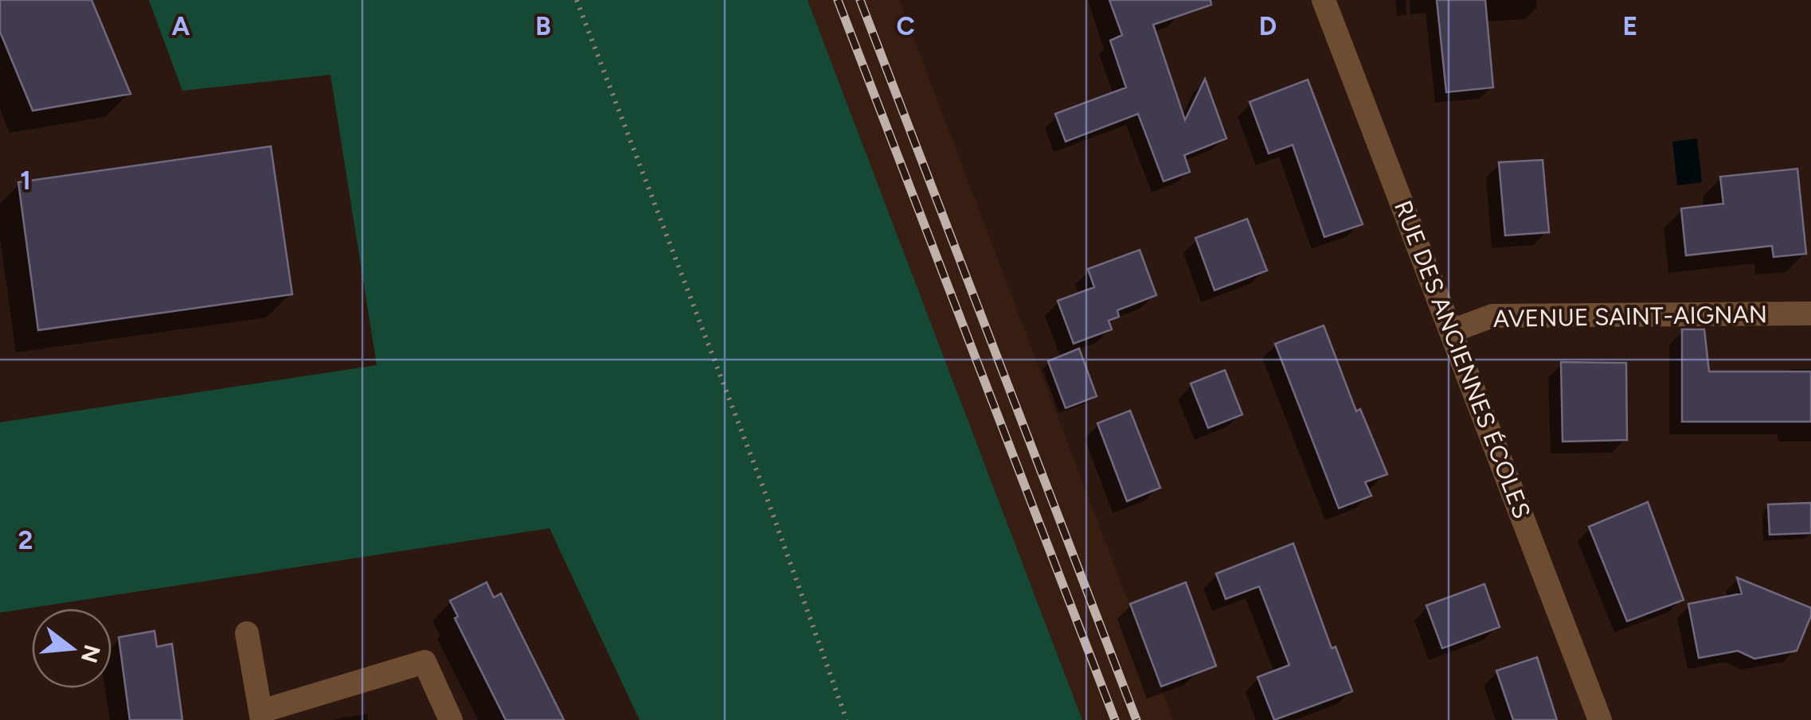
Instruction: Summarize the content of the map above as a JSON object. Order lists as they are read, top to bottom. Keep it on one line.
{"streets":{"street":["AVENUE SAINT-AIGNAN","RUE DES ANCIENNES ÉCOLES"]},"crossings":[["AVENUE SAINT-AIGNAN","RUE DES ANCIENNES ÉCOLES"]],"north":"right","grid":{"columns":["A","B","C","D","E"],"rows":["1","2"]}}
